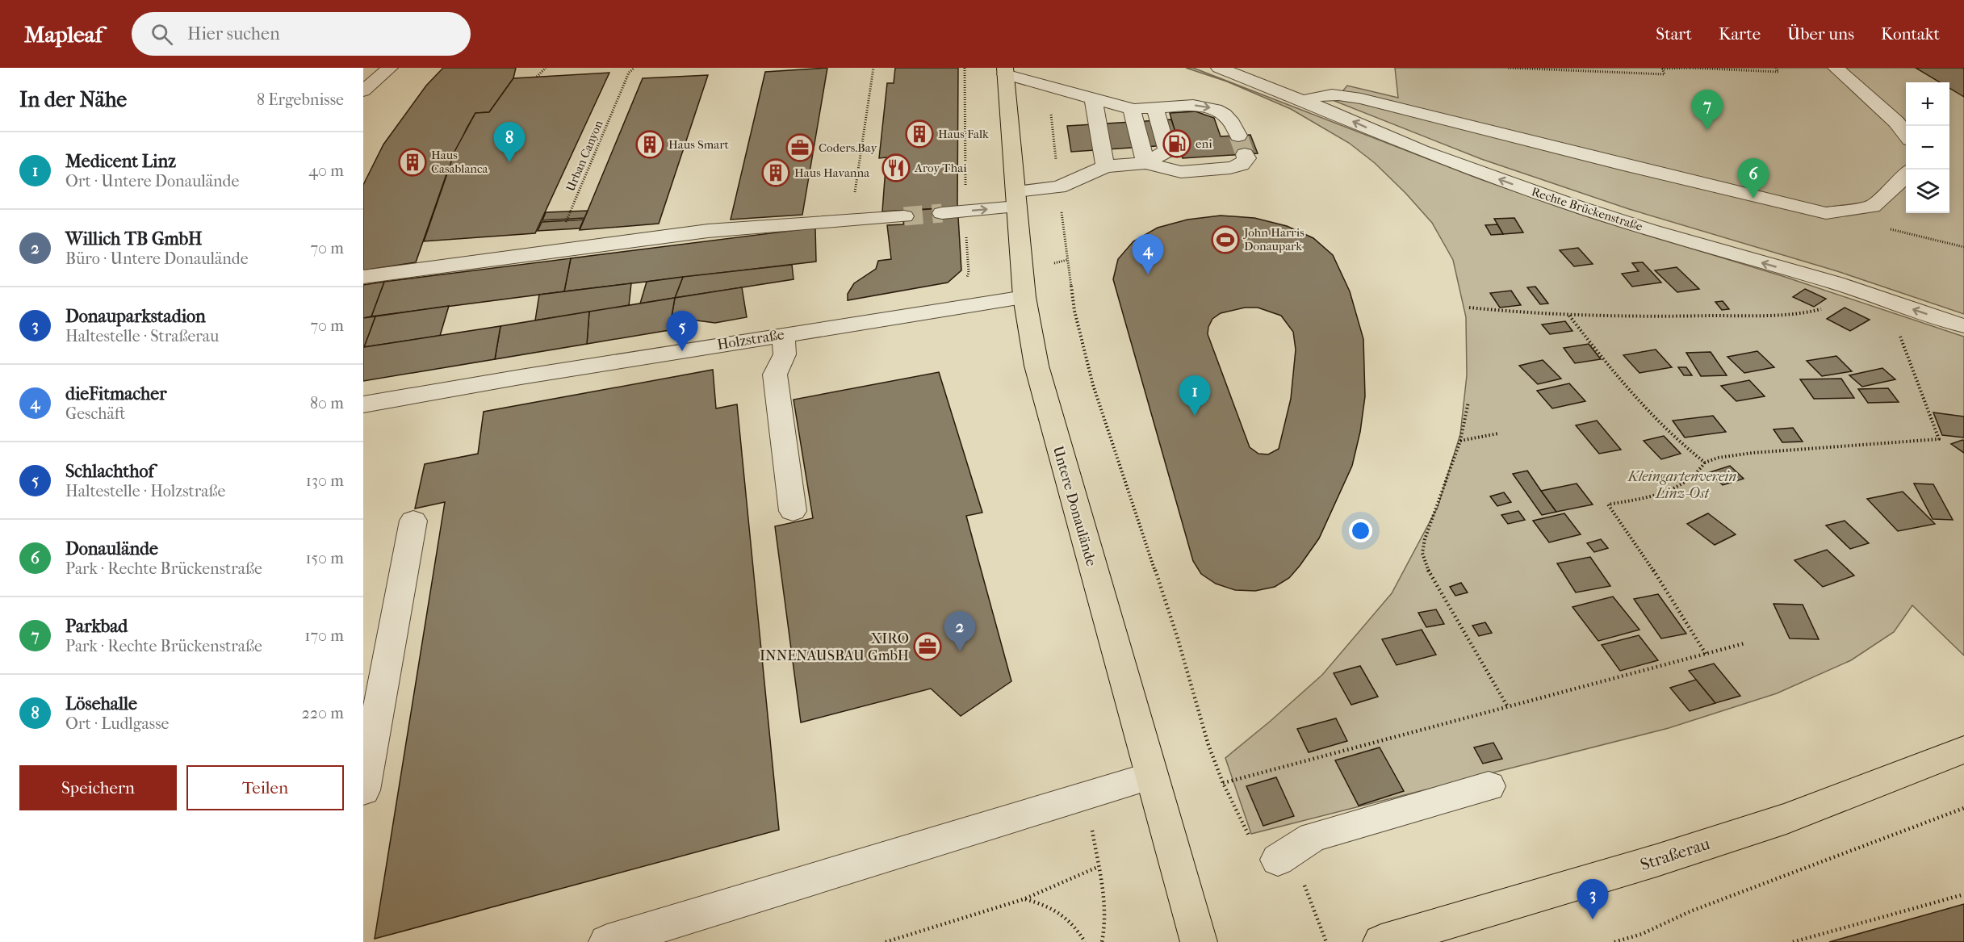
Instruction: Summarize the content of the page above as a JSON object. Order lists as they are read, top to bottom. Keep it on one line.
{"streets":{"main road":["Untere Donaulände","Straßerau"],"street":["Rechte Brückenstraße","Holzstraße"],"path":["Urban Canyon"]},"crossings":[["Holzstraße","Untere Donaulände"]],"parks":["Kleingartenverein Linz-Ost"],"places":{"building":["Haus Falk","Haus Smart","Haus Casablanca","Haus Havanna"],"fuel station":["eni"],"office":["Coders.Bay","XIRO INNENAUSBAU GmbH"],"restaurant":["Aroy Thai"],"sports":["John Harris Donaupark"]},"page":{"header":"Mapleaf","search":"Hier suchen","nav":["Start","Karte","Über uns","Kontakt"],"heading":["In der Nähe","8 Ergebnisse"],"map_buttons":["+","−"],"pins":["7","8","6","4","5","1","2","3"],"list":[{"mark":"1","name":"Medicent Linz","note":"Ort · Untere Donaulände","value":"40 m"},{"mark":"2","name":"Willich TB GmbH","note":"Büro · Untere Donaulände","value":"70 m"},{"mark":"3","name":"Donauparkstadion","note":"Haltestelle · Straßerau","value":"70 m"},{"mark":"4","name":"dieFitmacher","note":"Geschäft","value":"80 m"},{"mark":"5","name":"Schlachthof","note":"Haltestelle · Holzstraße","value":"130 m"},{"mark":"6","name":"Donaulände","note":"Park · Rechte Brückenstraße","value":"150 m"},{"mark":"7","name":"Parkbad","note":"Park · Rechte Brückenstraße","value":"170 m"},{"mark":"8","name":"Lösehalle","note":"Ort · Ludlgasse","value":"220 m"}],"buttons":["Speichern","Teilen"]}}
